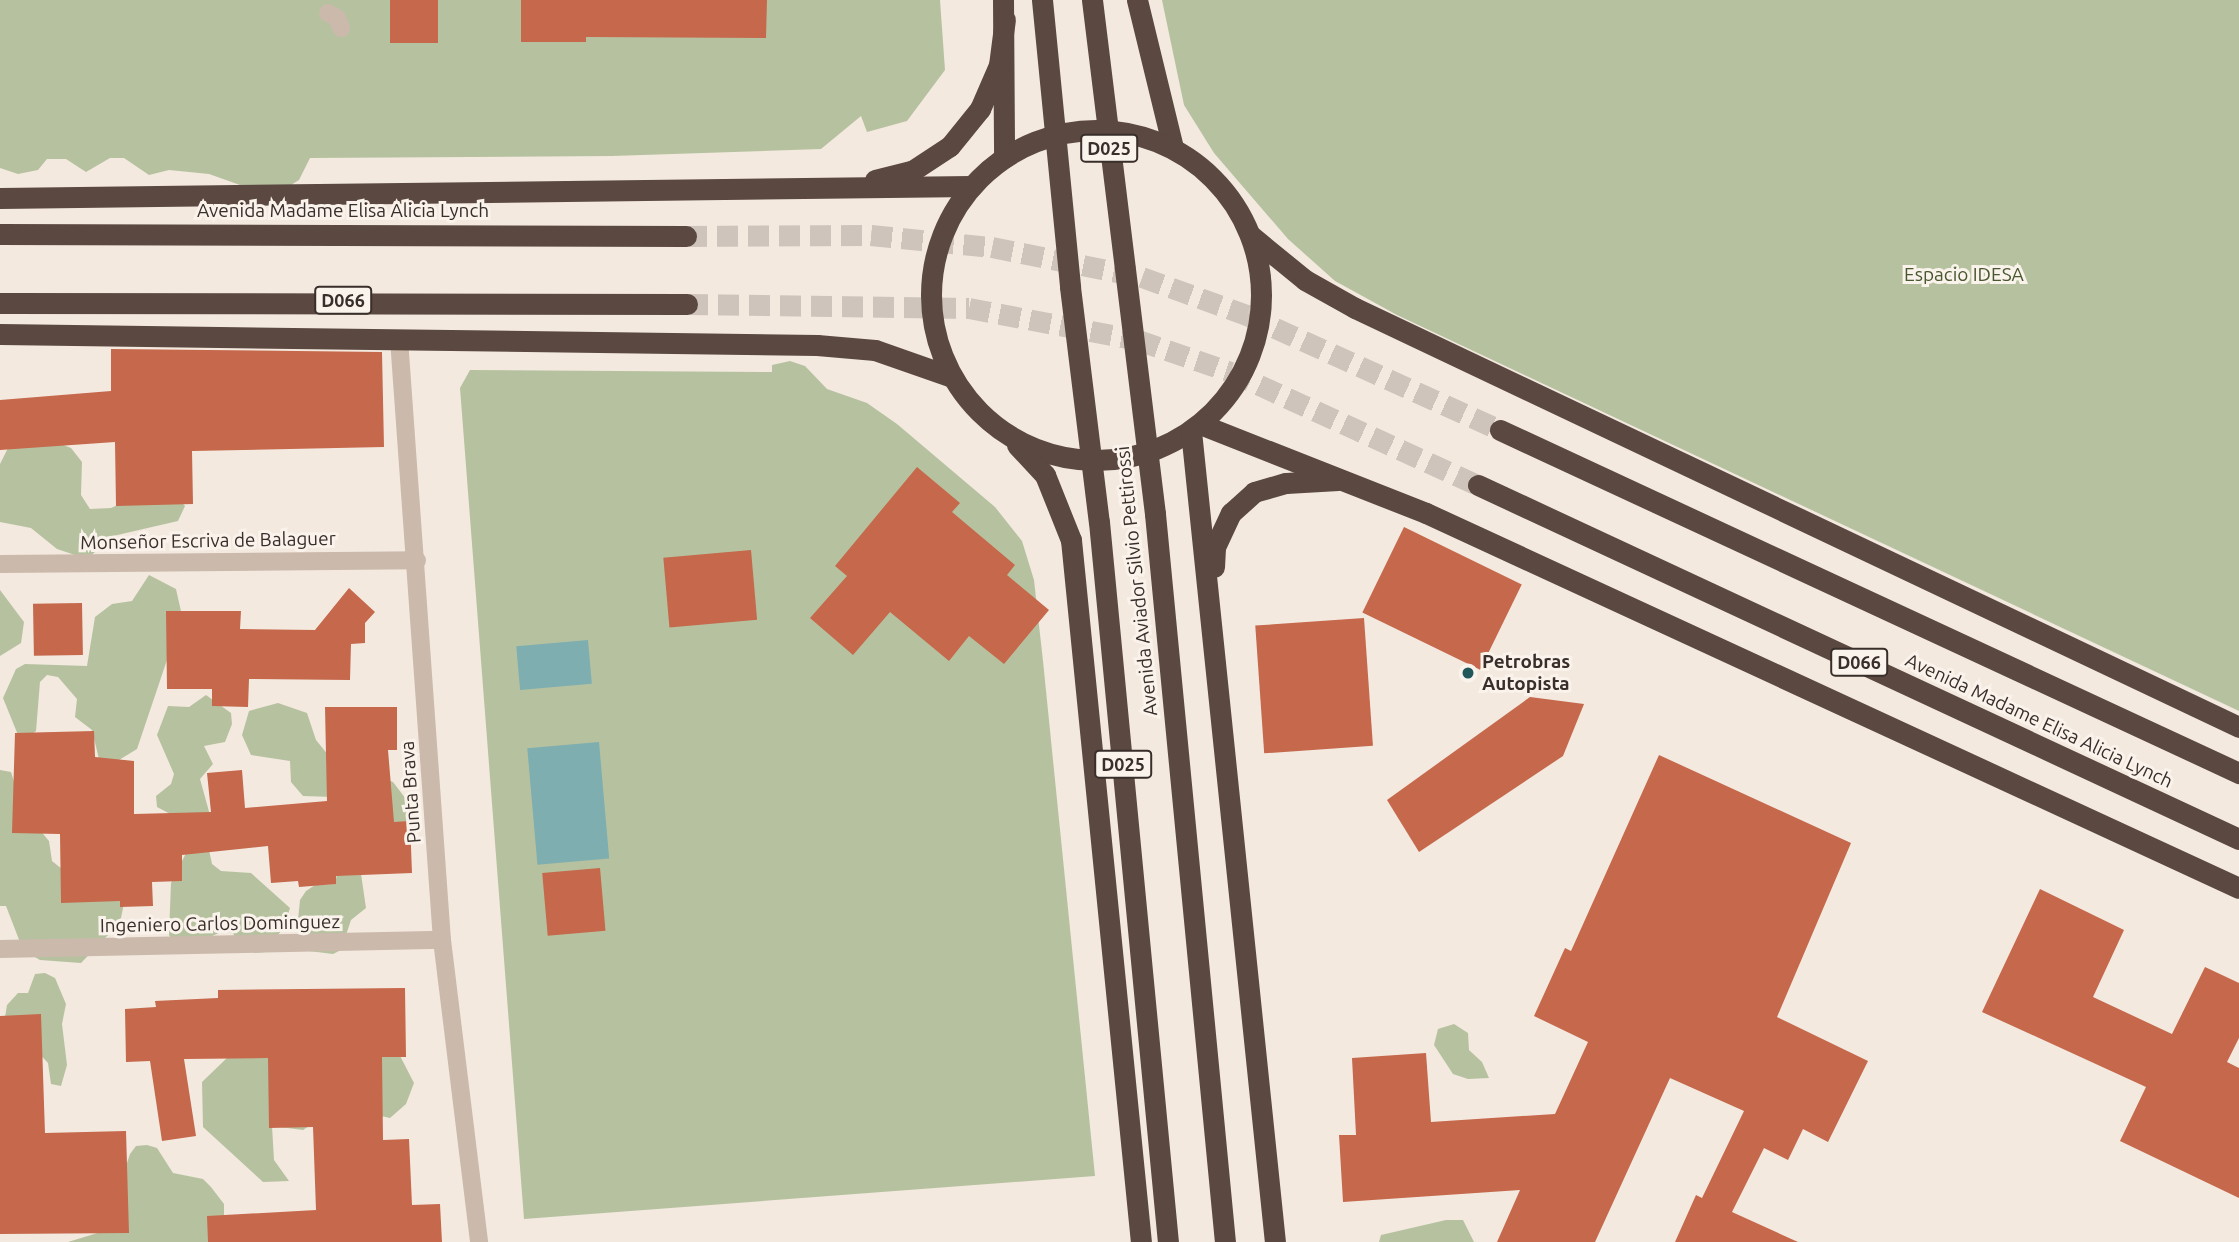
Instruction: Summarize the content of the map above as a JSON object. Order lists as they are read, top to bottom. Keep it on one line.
{"streets":{"highway":["D025","Avenida Madame Elisa Alicia Lynch","D066","Avenida Aviador Silvio Pettirossi"],"street":["Monseñor Escriva de Balaguer","Punta Brava","Ingeniero Carlos Dominguez"]},"crossings":[["Monseñor Escriva de Balaguer","Punta Brava"],["Punta Brava","Ingeniero Carlos Dominguez"]],"parks":["Espacio IDESA"],"places":["Petrobras Autopista"]}
